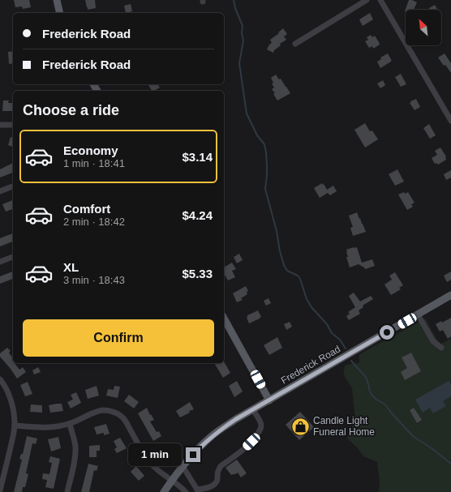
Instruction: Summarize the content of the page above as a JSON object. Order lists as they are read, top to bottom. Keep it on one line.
{"streets":{"main road":["Frederick Road"]},"places":{"shop":["Candle Light Funeral Home"]},"north":"top left","page":{"banner":["Frederick Road","Frederick Road"],"heading":"Choose a ride","list":[{"name":"Economy","note":"1 min · 18:41","value":"$3.14"},{"name":"Comfort","note":"2 min · 18:42","value":"$4.24"},{"name":"XL","note":"3 min · 18:43","value":"$5.33"}],"buttons":"Confirm","bubble":"1 min"}}
